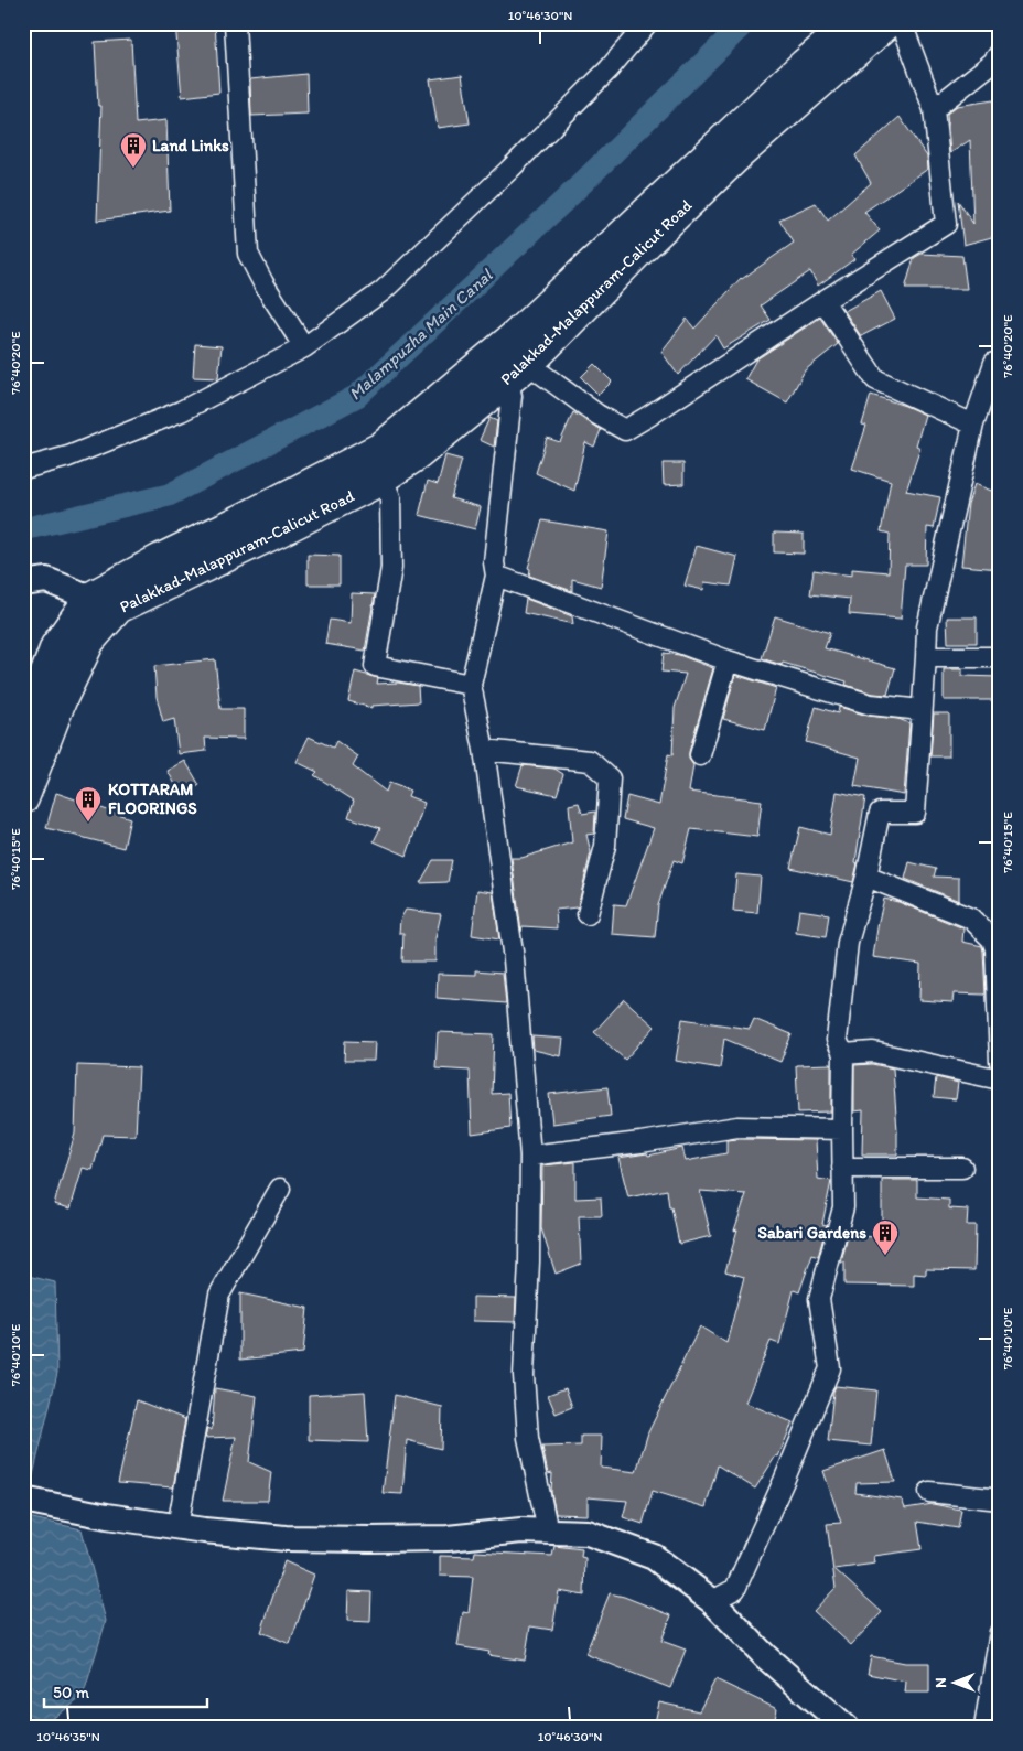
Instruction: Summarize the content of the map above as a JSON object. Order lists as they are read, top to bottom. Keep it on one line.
{"streets":{"highway":["Palakkad-Malappuram-Calicut Road"]},"water":["Malampuzha Main Canal"],"places":{"building":["Land Links","KOTTARAM FLOORINGS","Sabari Gardens"]},"scale_bar":"50 m","north":"left","coordinates":["10°46'30\"N","76°40'20\"E","76°40'15\"E","76°40'10\"E","10°46'35\"N"]}
